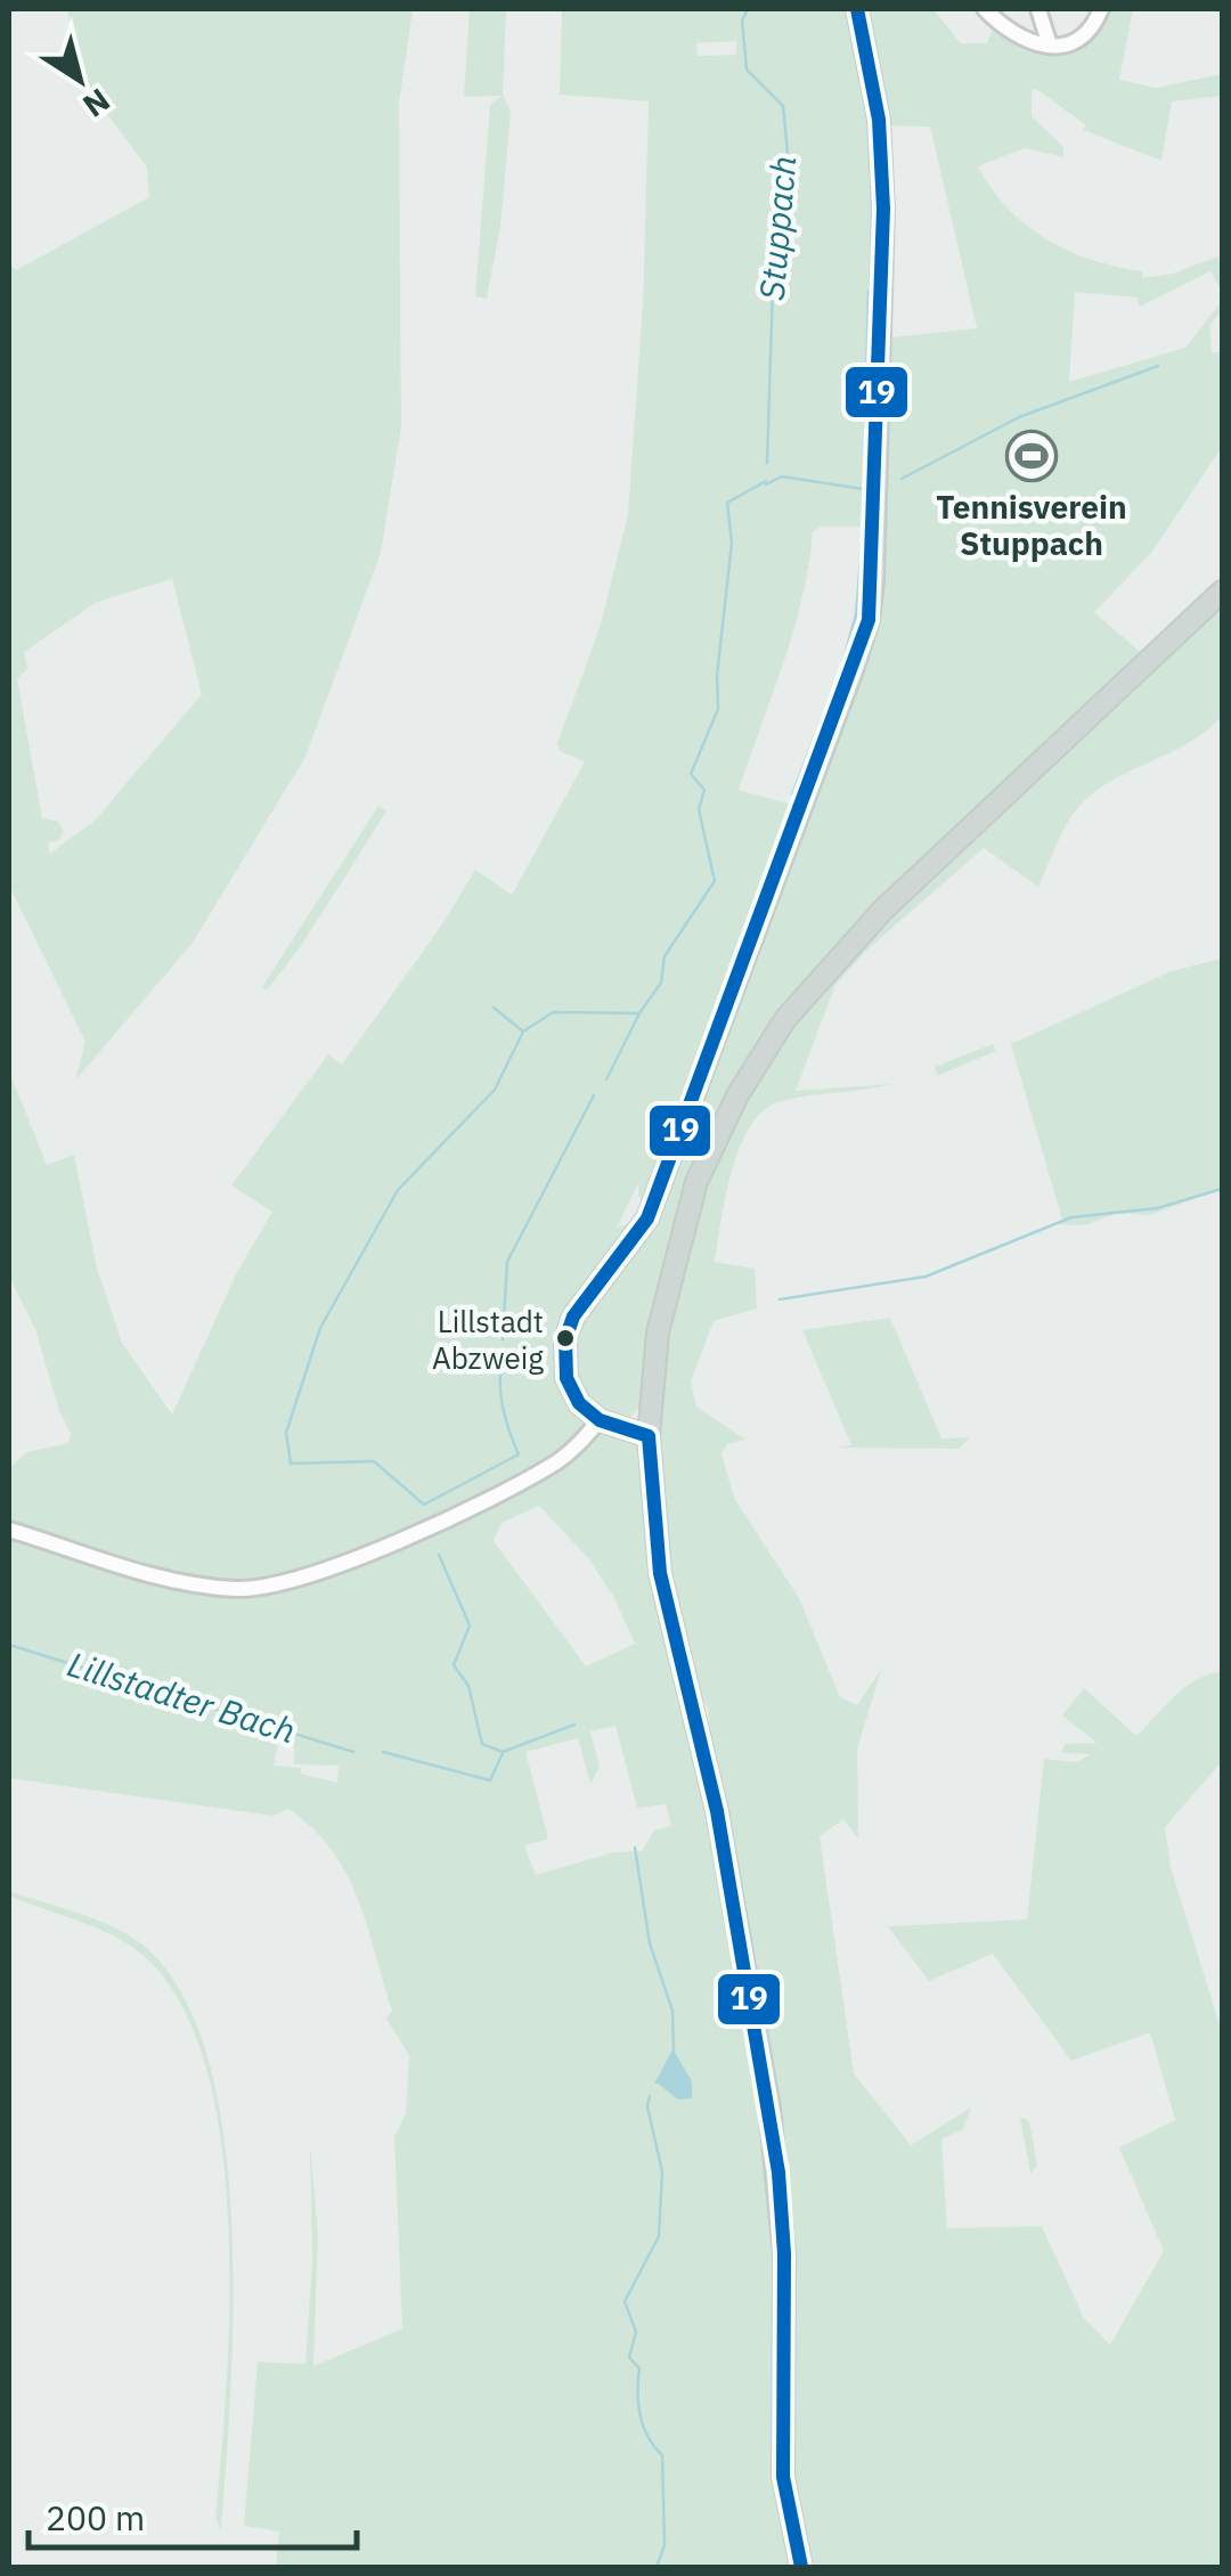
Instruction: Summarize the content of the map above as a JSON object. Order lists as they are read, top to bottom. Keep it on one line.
{"water":["Stuppach","Lillstadter Bach"],"places":{"sports":["Tennisverein Stuppach"],"other":["Lillstadt Abzweig"]},"lines":["transit line 19"],"scale_bar":"200 m","north":"bottom right"}
